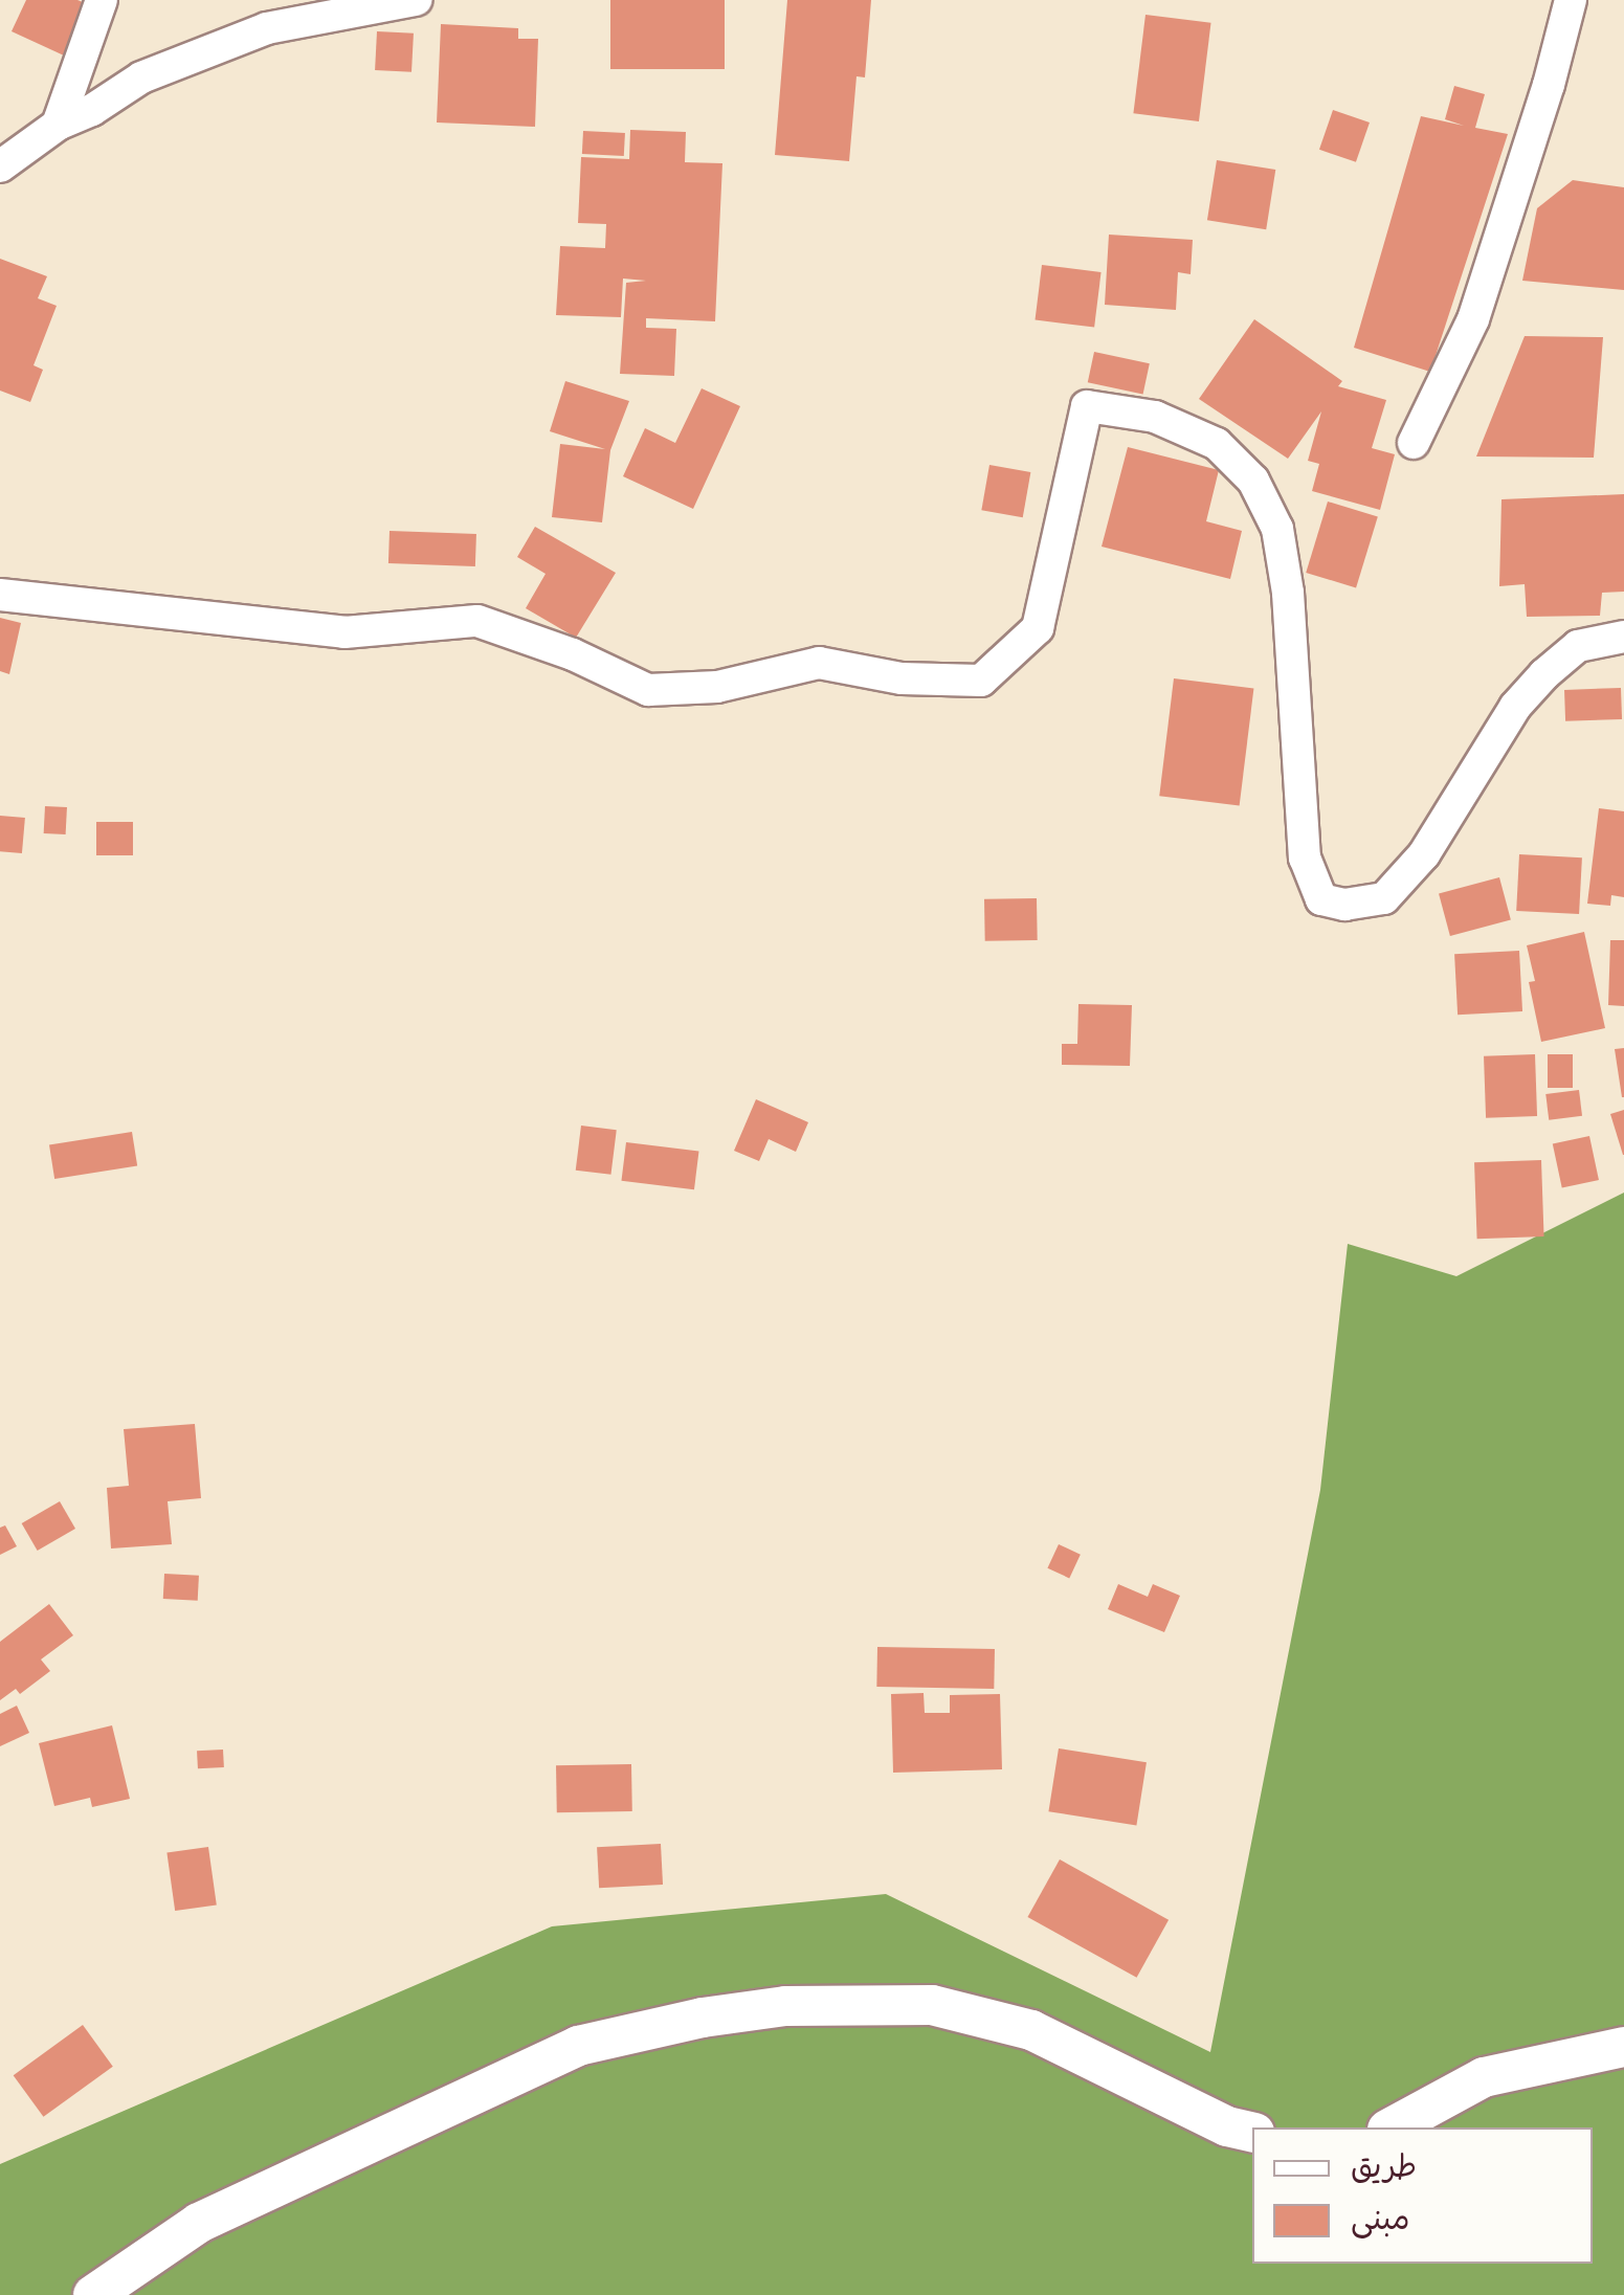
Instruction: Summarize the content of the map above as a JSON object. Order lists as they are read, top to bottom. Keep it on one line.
{"legend":["طريق","مبنى"]}
